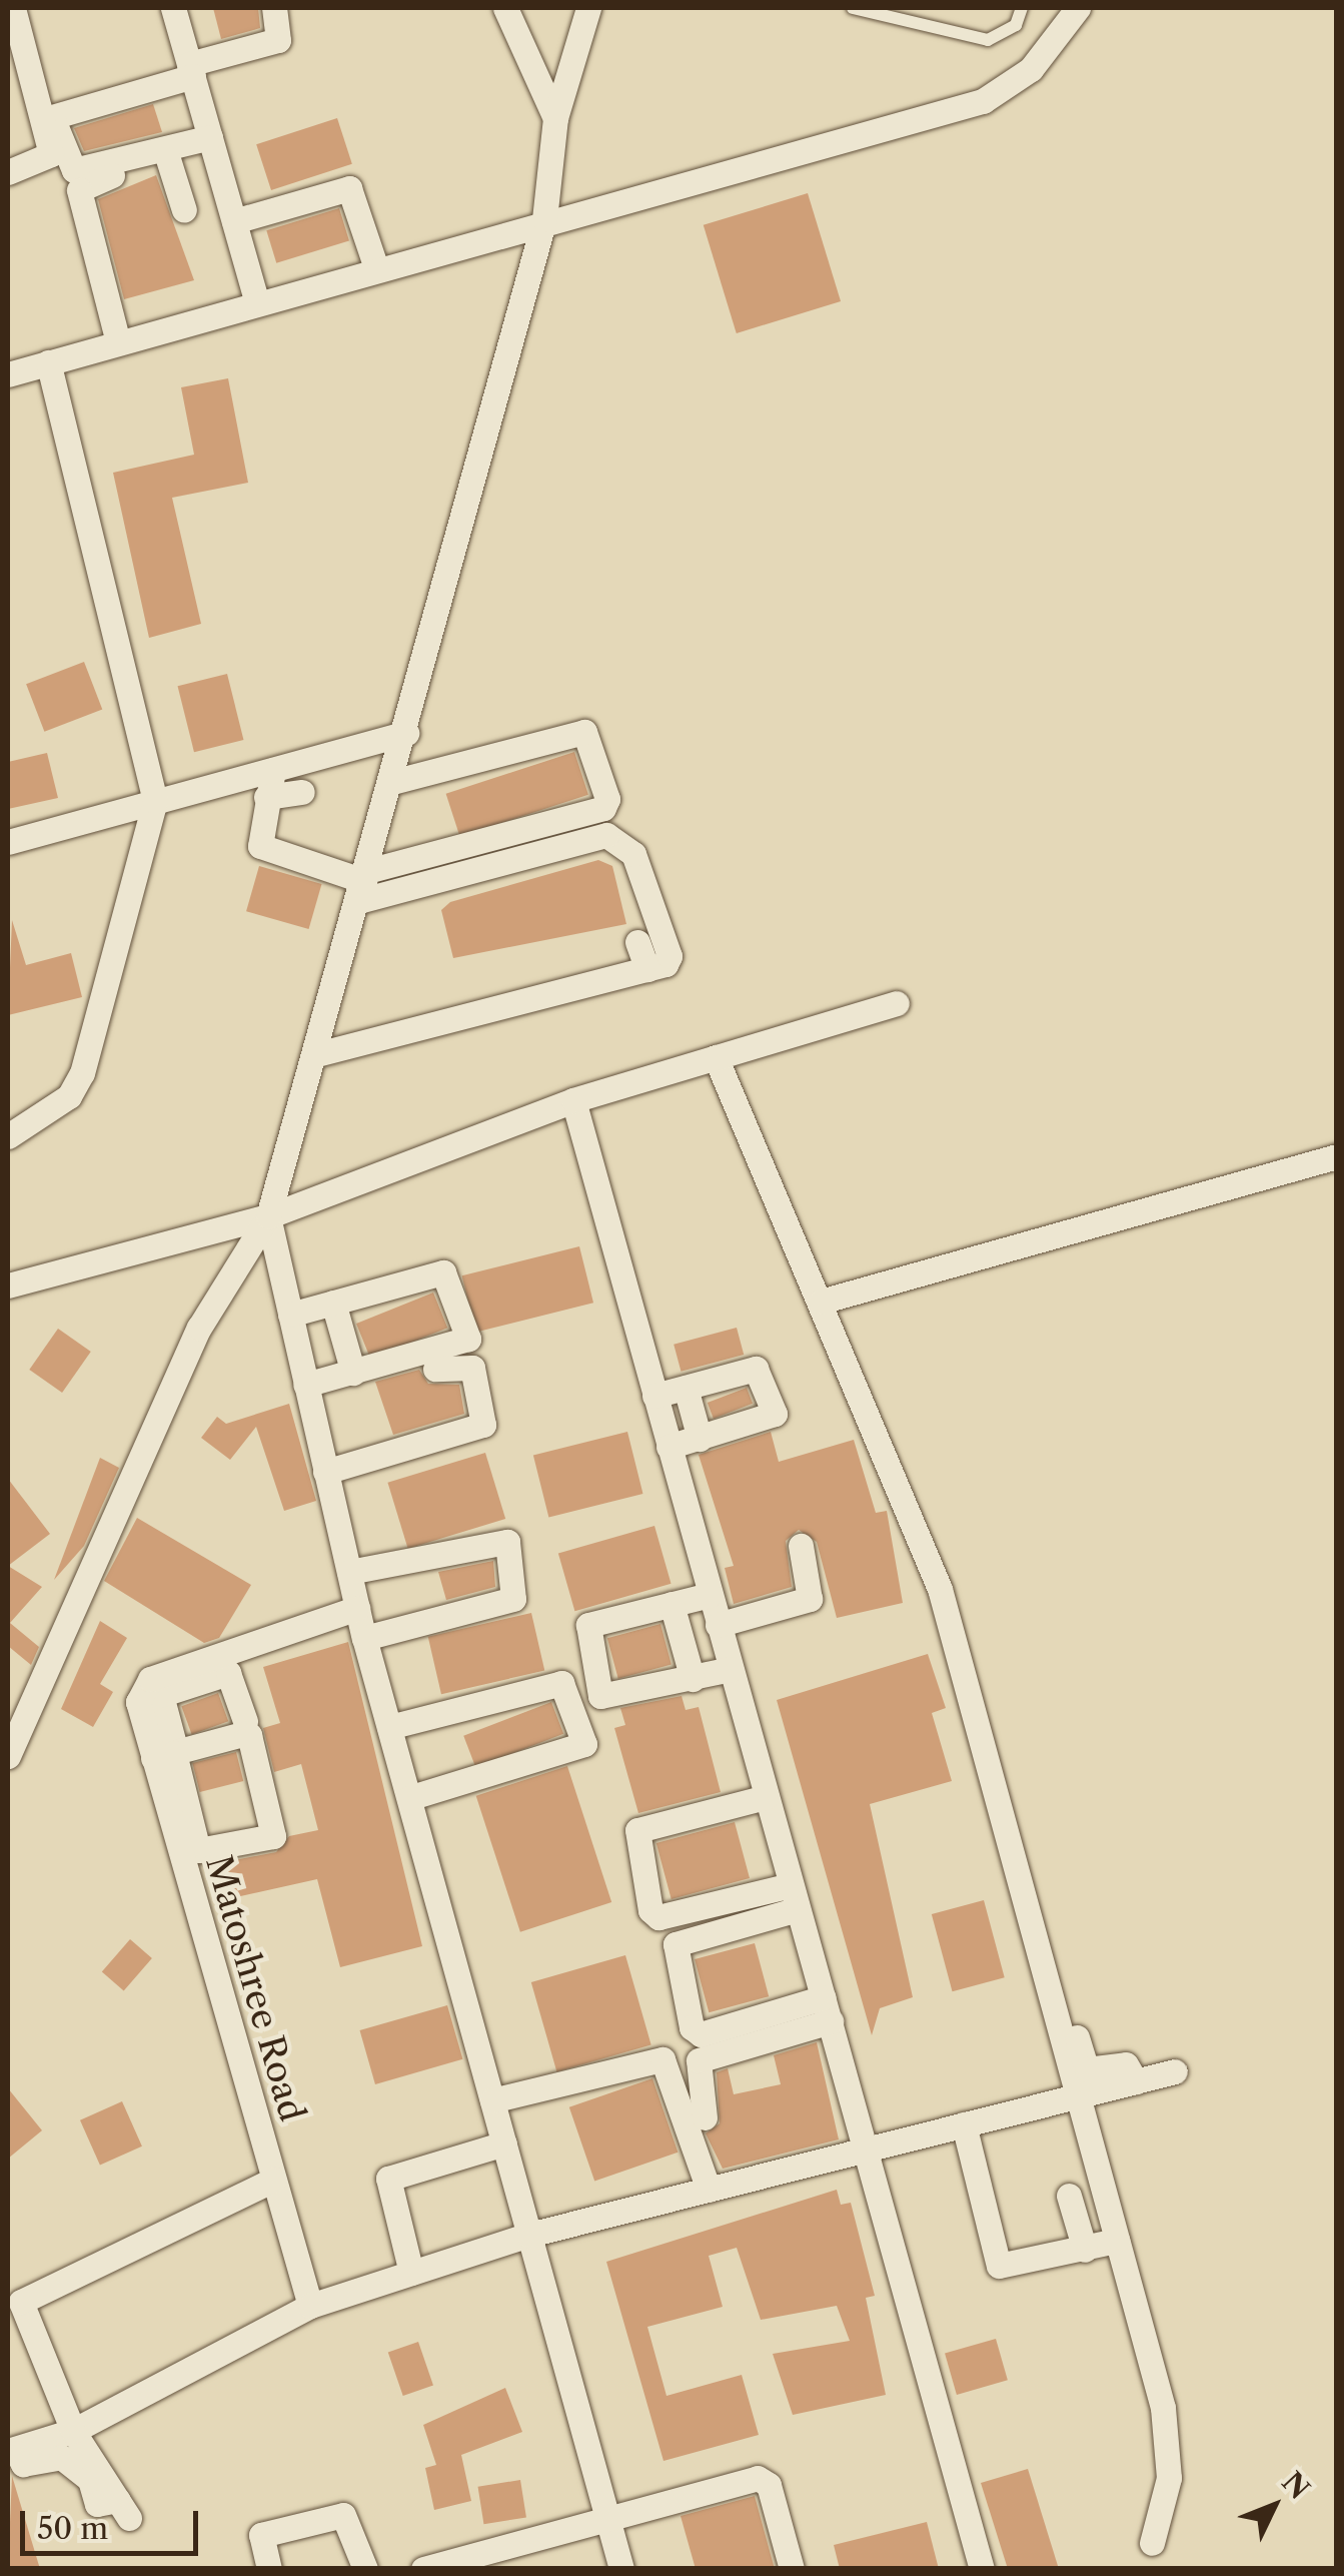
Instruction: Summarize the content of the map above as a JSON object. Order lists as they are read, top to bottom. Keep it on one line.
{"streets":{"street":["Matoshree Road"]},"scale_bar":"50 m","north":"top right"}
